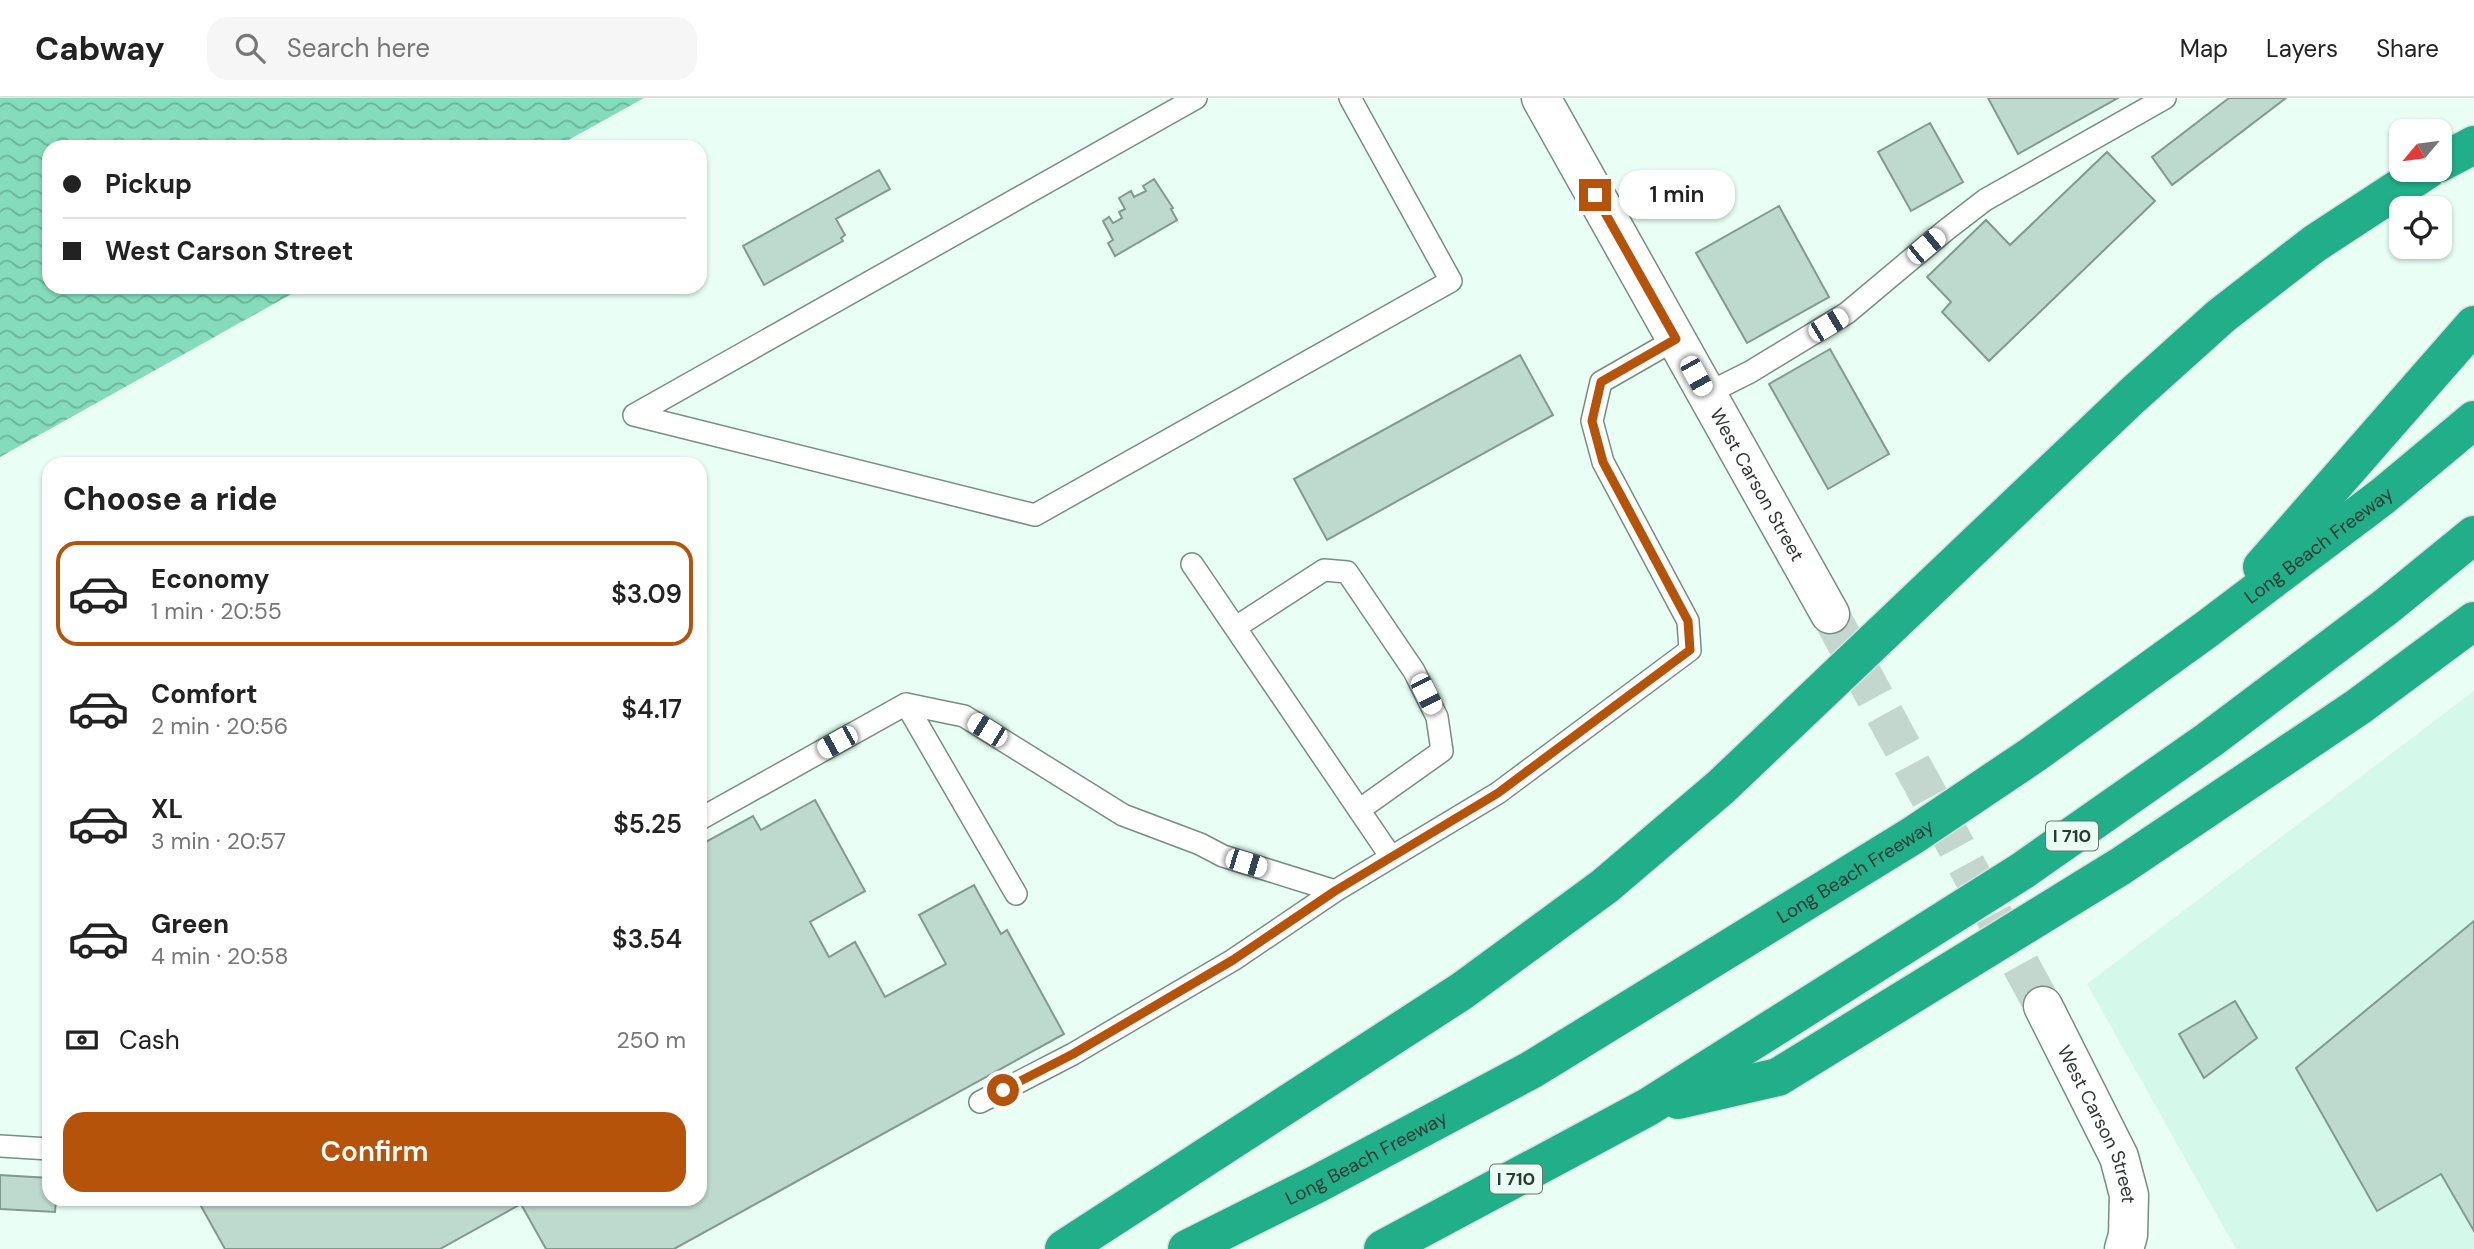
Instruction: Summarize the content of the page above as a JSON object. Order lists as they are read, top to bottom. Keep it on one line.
{"streets":{"highway":["Long Beach Freeway","I 710"],"street":["West Carson Street"]},"north":"bottom left","page":{"header":"Cabway","search":"Search here","nav":["Map","Layers","Share"],"banner":["Pickup","West Carson Street"],"bubble":"1 min","heading":"Choose a ride","list":[{"name":"Economy","note":"1 min · 20:55","value":"$3.09"},{"name":"Comfort","note":"2 min · 20:56","value":"$4.17"},{"name":"XL","note":"3 min · 20:57","value":"$5.25"},{"name":"Green","note":"4 min · 20:58","value":"$3.54"}],"pay":["Cash","250 m"],"buttons":"Confirm"}}
